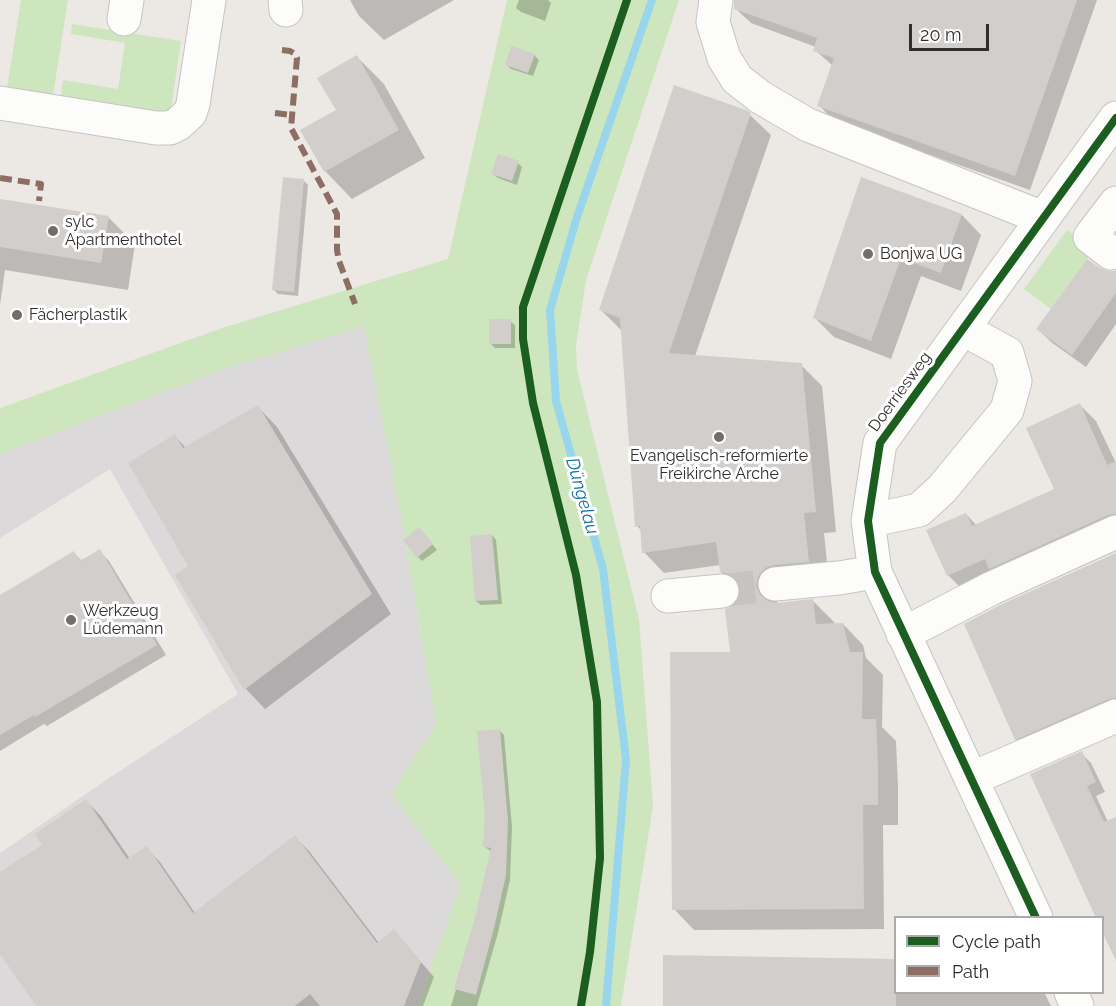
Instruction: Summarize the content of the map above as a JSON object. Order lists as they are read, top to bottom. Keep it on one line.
{"streets":{"street":["Doerriesweg"]},"water":["Düngelau"],"places":["sylc Apartmenthotel","Bonjwa UG","Fächerplastik","Evangelisch-reformierte Freikirche Arche","Werkzeug Lüdemann"],"legend":["Cycle path","Path"],"scale_bar":"20 m"}
